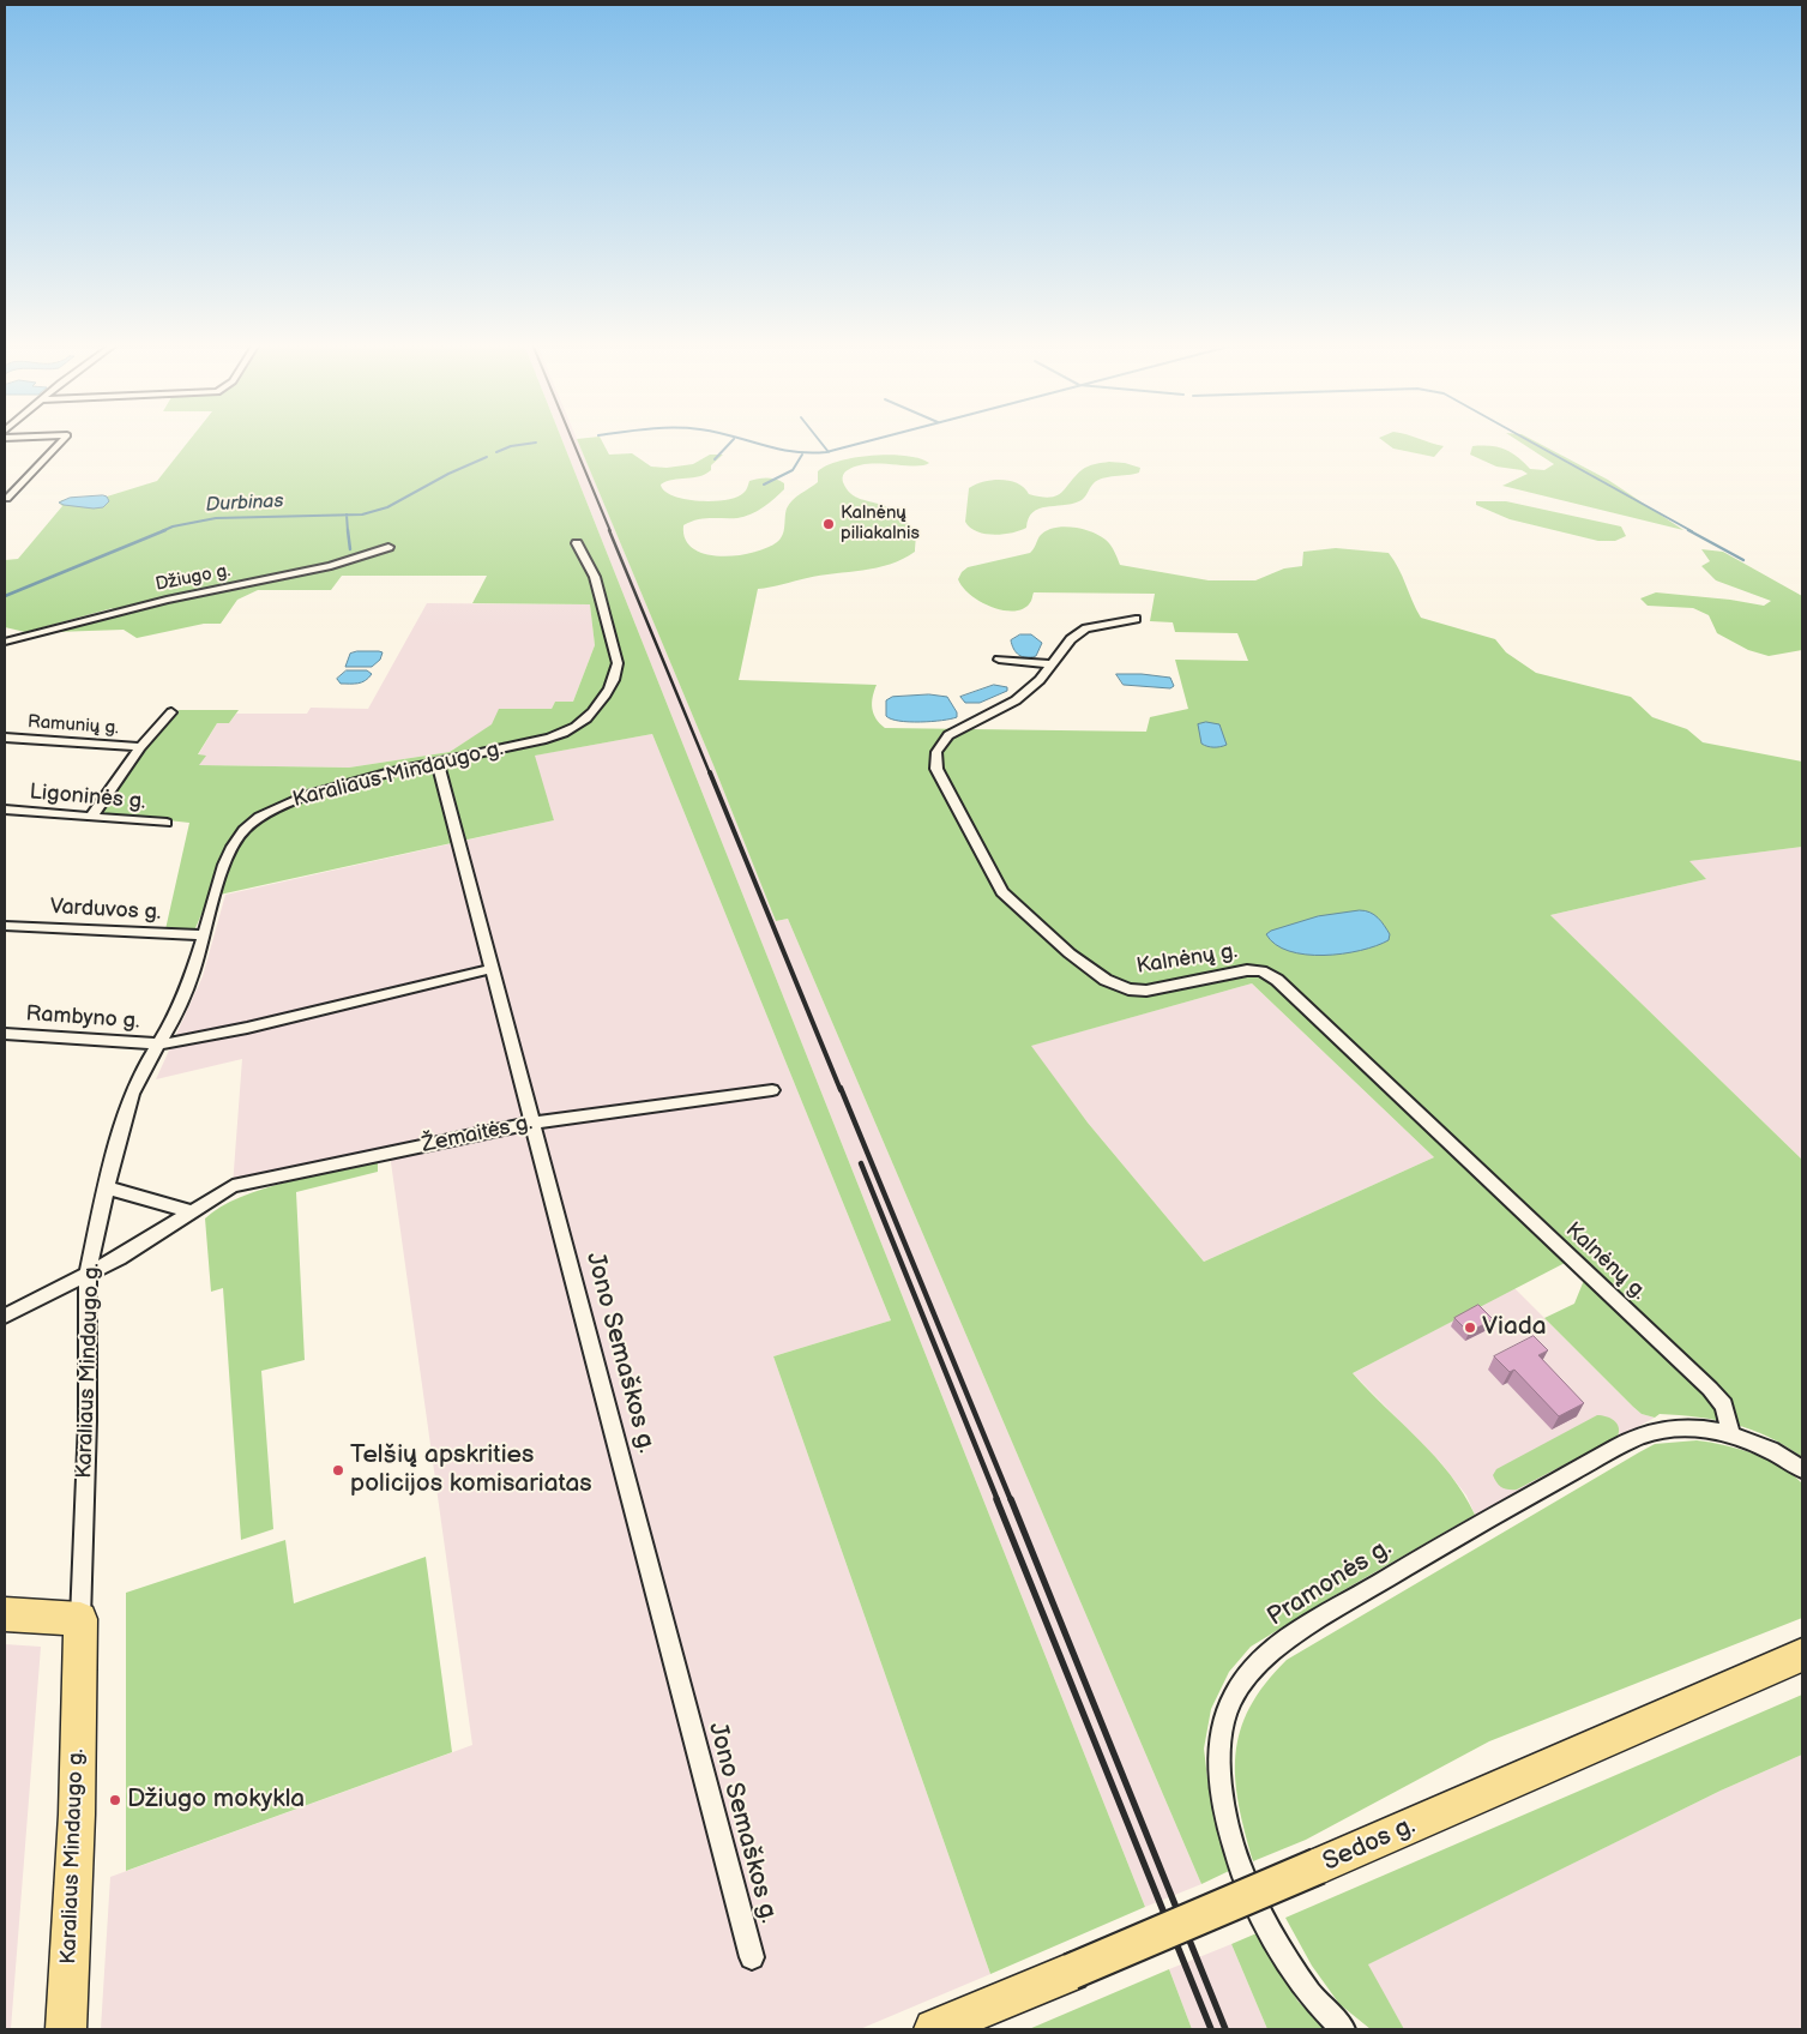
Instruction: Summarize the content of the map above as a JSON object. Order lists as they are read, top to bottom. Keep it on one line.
{"streets":{"main road":["Karaliaus Mindaugo g.","Sedos g."],"street":["Džiugo g.","Ramunių g.","Ligoninės g.","Varduvos g.","Kalnėnų g.","Rambyno g.","Žemaitės g.","Jono Semaškos g.","Pramonės g."]},"crossings":[["Karaliaus Mindaugo g.","Varduvos g."],["Karaliaus Mindaugo g.","Rambyno g."],["Karaliaus Mindaugo g.","Žemaitės g."],["Karaliaus Mindaugo g.","Jono Semaškos g."],["Kalnėnų g.","Pramonės g."],["Rambyno g.","Jono Semaškos g."],["Žemaitės g.","Jono Semaškos g."]],"water":["Durbinas"],"places":["Kalnėnų piliakalnis","Viada","Telšių apskrities policijos komisariatas","Džiugo mokykla"]}
